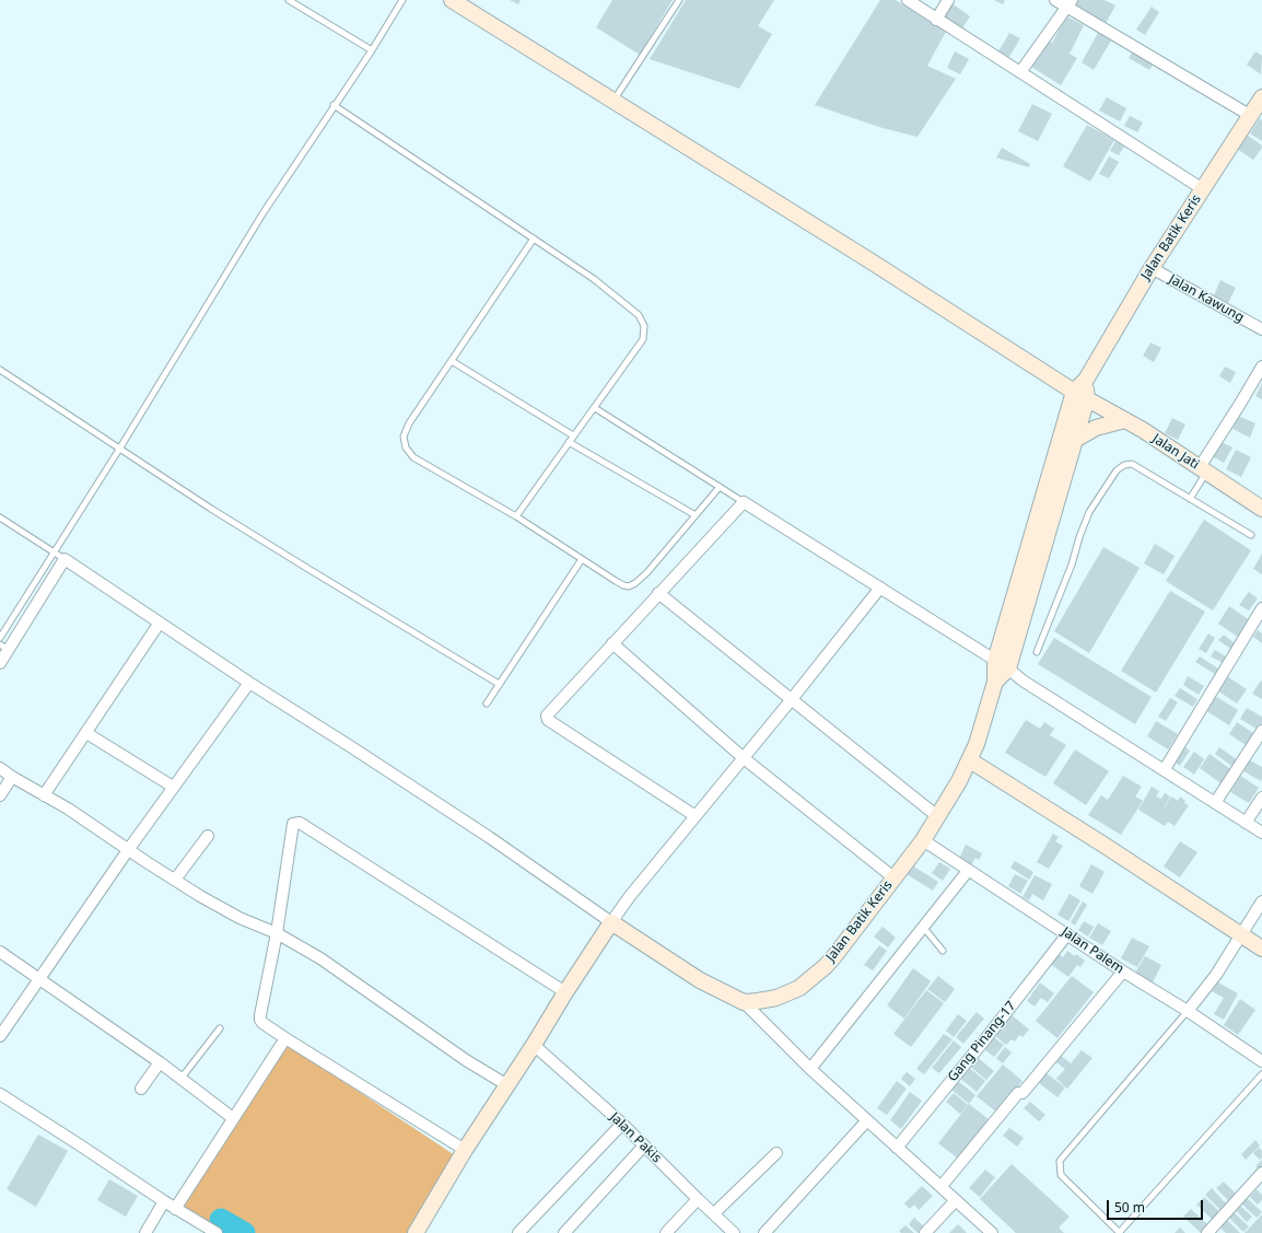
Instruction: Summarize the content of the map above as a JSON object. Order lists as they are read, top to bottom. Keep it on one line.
{"streets":{"street":["Jalan Batik Keris","Jalan Kawung","Jalan Jati","Jalan Palem","Gang Pinang-17","Jalan Pakis"]},"crossings":[["Jalan Batik Keris","Jalan Kawung"],["Jalan Batik Keris","Jalan Jati"],["Jalan Batik Keris","Jalan Palem"],["Jalan Palem","Gang Pinang-17"]],"scale_bar":"50 m"}
